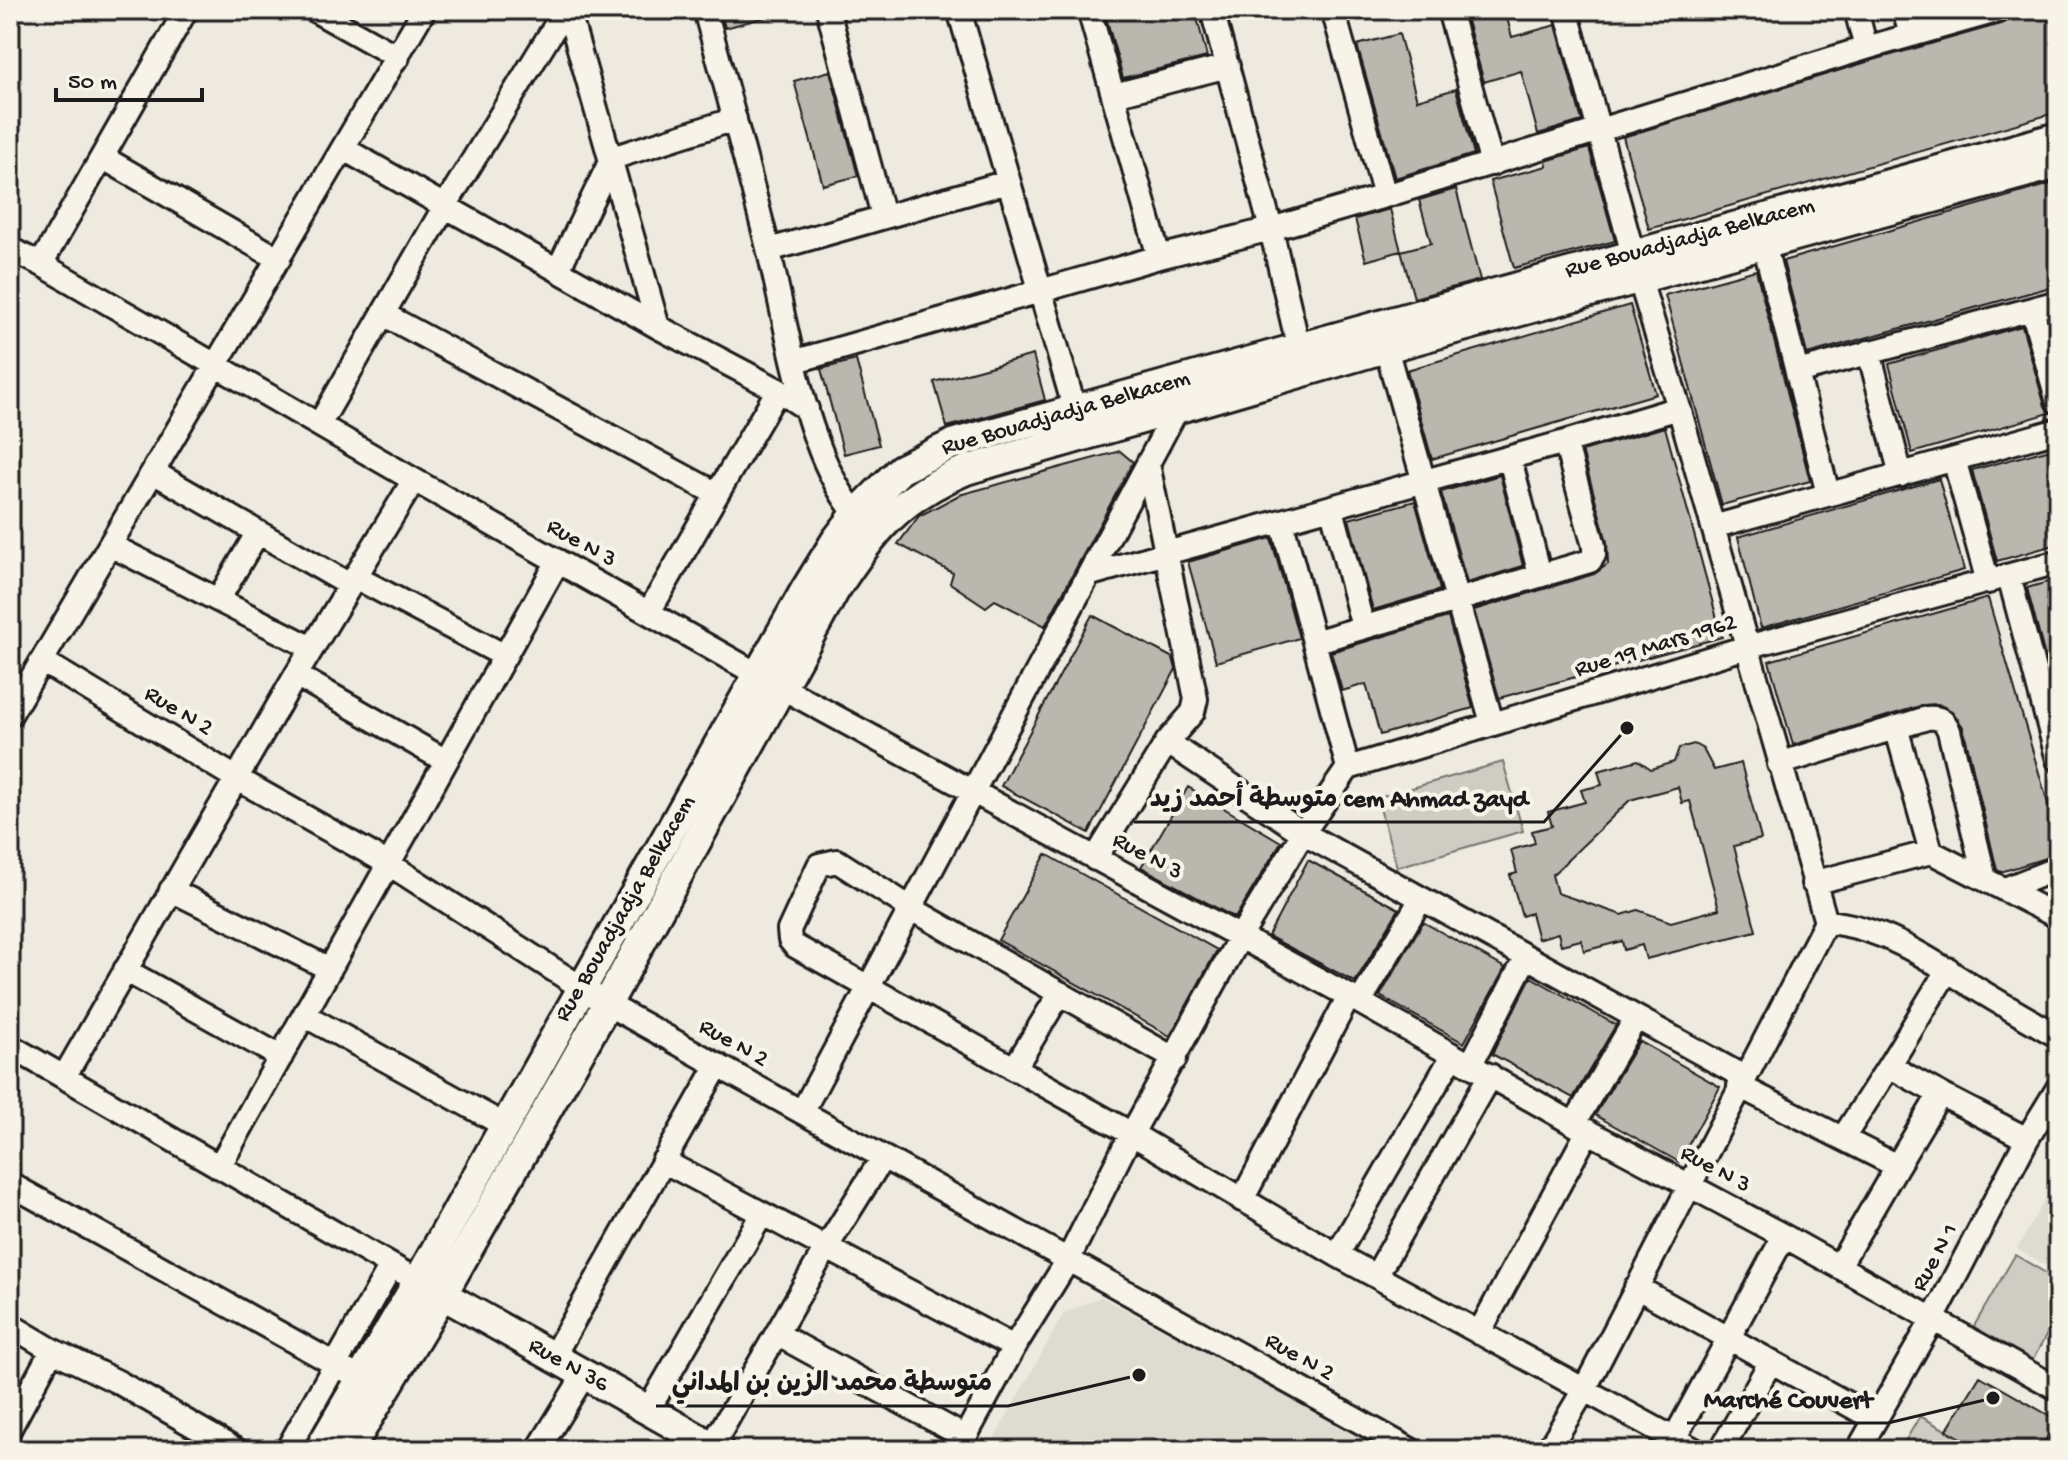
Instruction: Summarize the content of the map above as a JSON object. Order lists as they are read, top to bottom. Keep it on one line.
{"streets":{"street":["Rue Bouadjadja Belkacem","Rue N 3","Rue 19 Mars 1962","Rue N 2","Rue N 1","Rue N 36"]},"crossings":[["Rue Bouadjadja Belkacem","Rue N 3"],["Rue Bouadjadja Belkacem","Rue N 2"],["Rue Bouadjadja Belkacem","Rue N 36"],["Rue N 3","Rue N 1"]],"places":["متوسطة أحمد زيد cem Ahmad zayd","متوسطة محمد الزين بن المداني","Marché Couvert"],"scale_bar":"50 m"}
